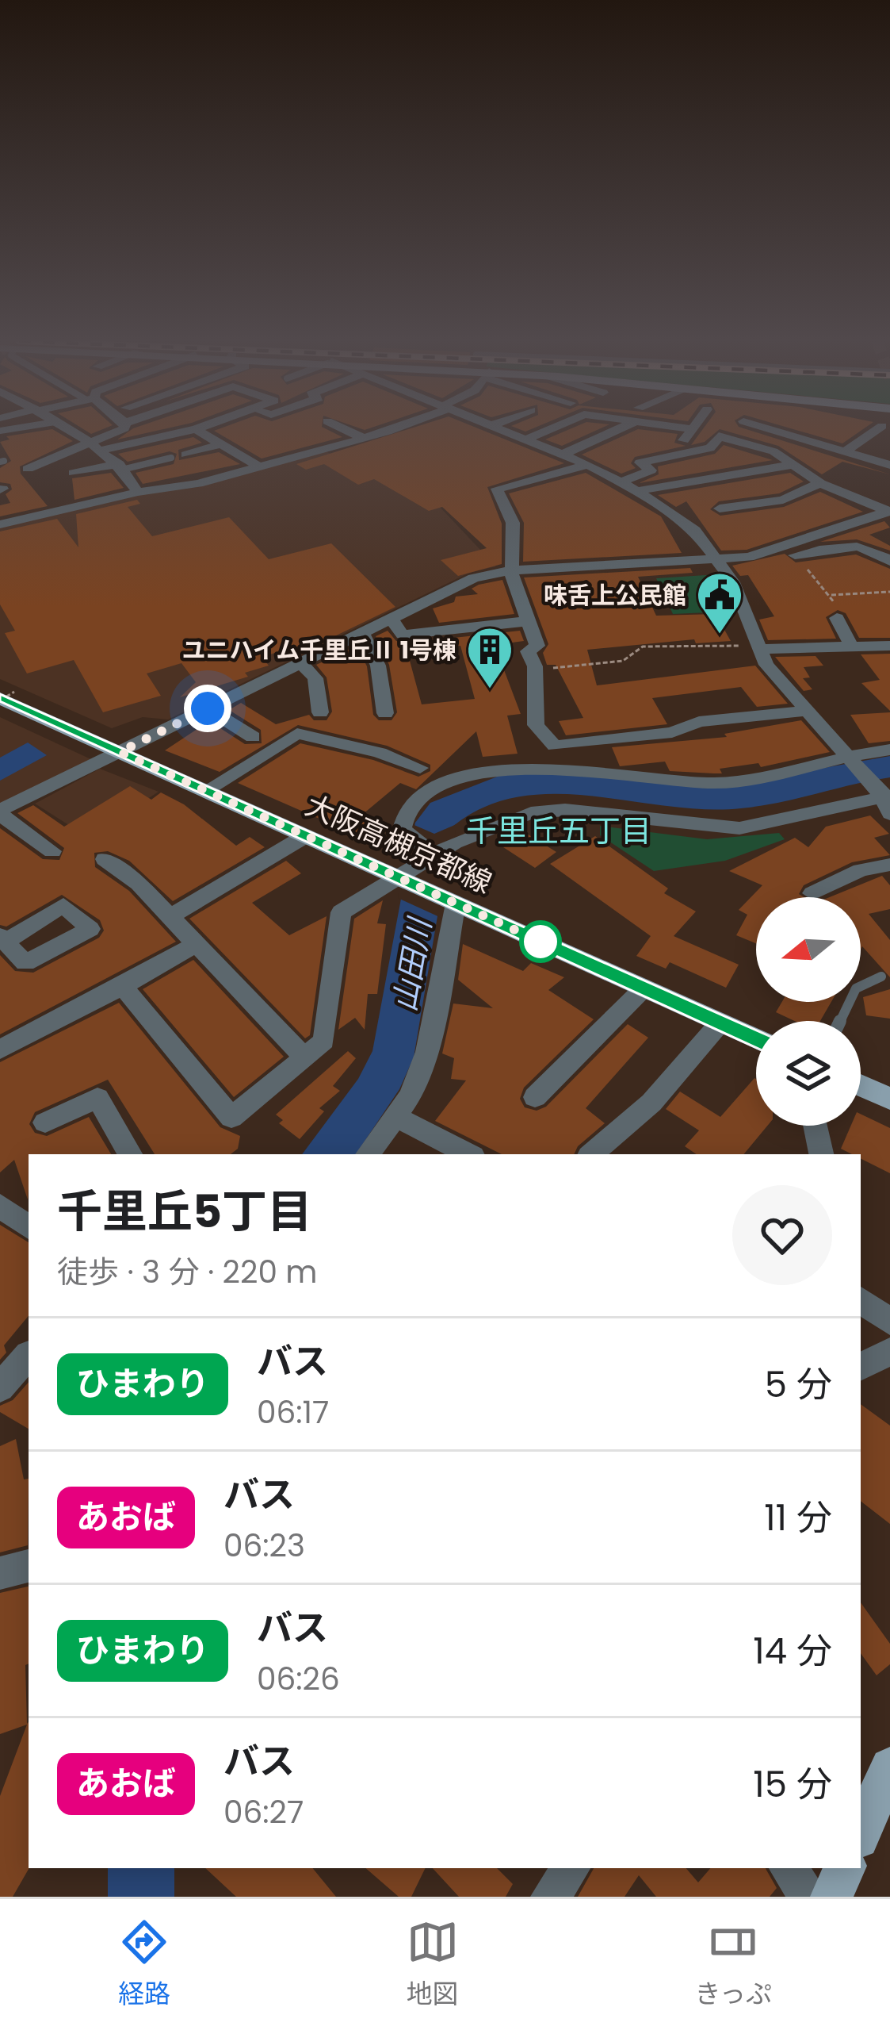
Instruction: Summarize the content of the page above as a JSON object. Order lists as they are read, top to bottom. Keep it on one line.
{"streets":{"main road":["大阪高槻京都線"]},"districts":["千里丘五丁目"],"water":["山田川"],"places":{"public building":["味舌上公民館"],"building":["ユニハイム千里丘Ⅱ 1号棟"]},"lines":["bus line ひまわり"],"north":"left","page":{"heading":["千里丘5丁目","徒歩 · 3 分 · 220 m"],"list":[{"mark":"ひまわり","name":"バス","note":"06:17","value":"5 分"},{"mark":"あおば","name":"バス","note":"06:23","value":"11 分"},{"mark":"ひまわり","name":"バス","note":"06:26","value":"14 分"},{"mark":"あおば","name":"バス","note":"06:27","value":"15 分"}],"tabs":["経路","地図","きっぷ"]}}
